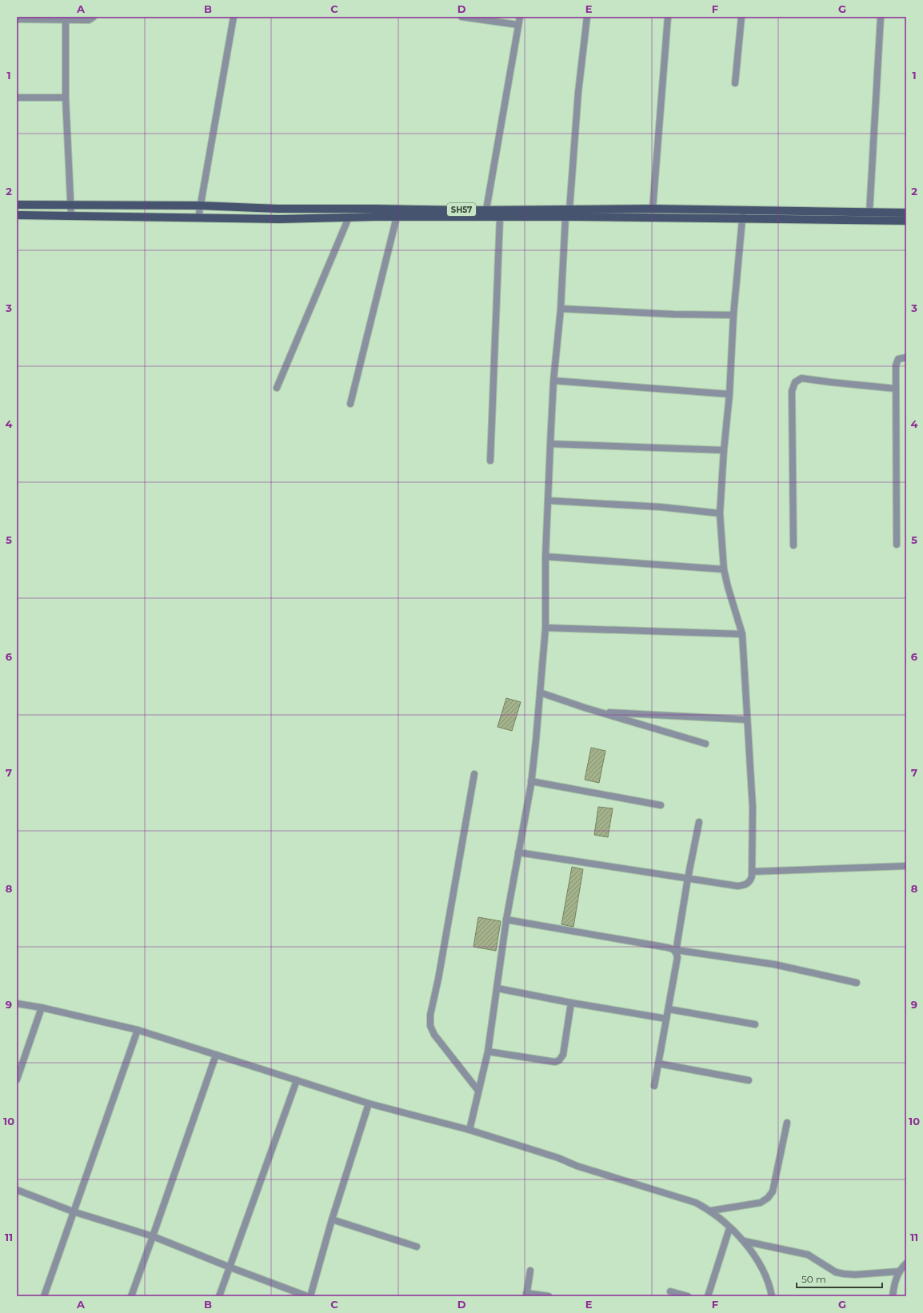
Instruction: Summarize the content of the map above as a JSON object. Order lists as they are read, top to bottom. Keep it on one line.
{"streets":{"main road":["SH57"]},"scale_bar":"50 m","grid":{"columns":["A","B","C","D","E","F","G"],"rows":["1","2","3","4","5","6","7","8","9","10","11"]}}
